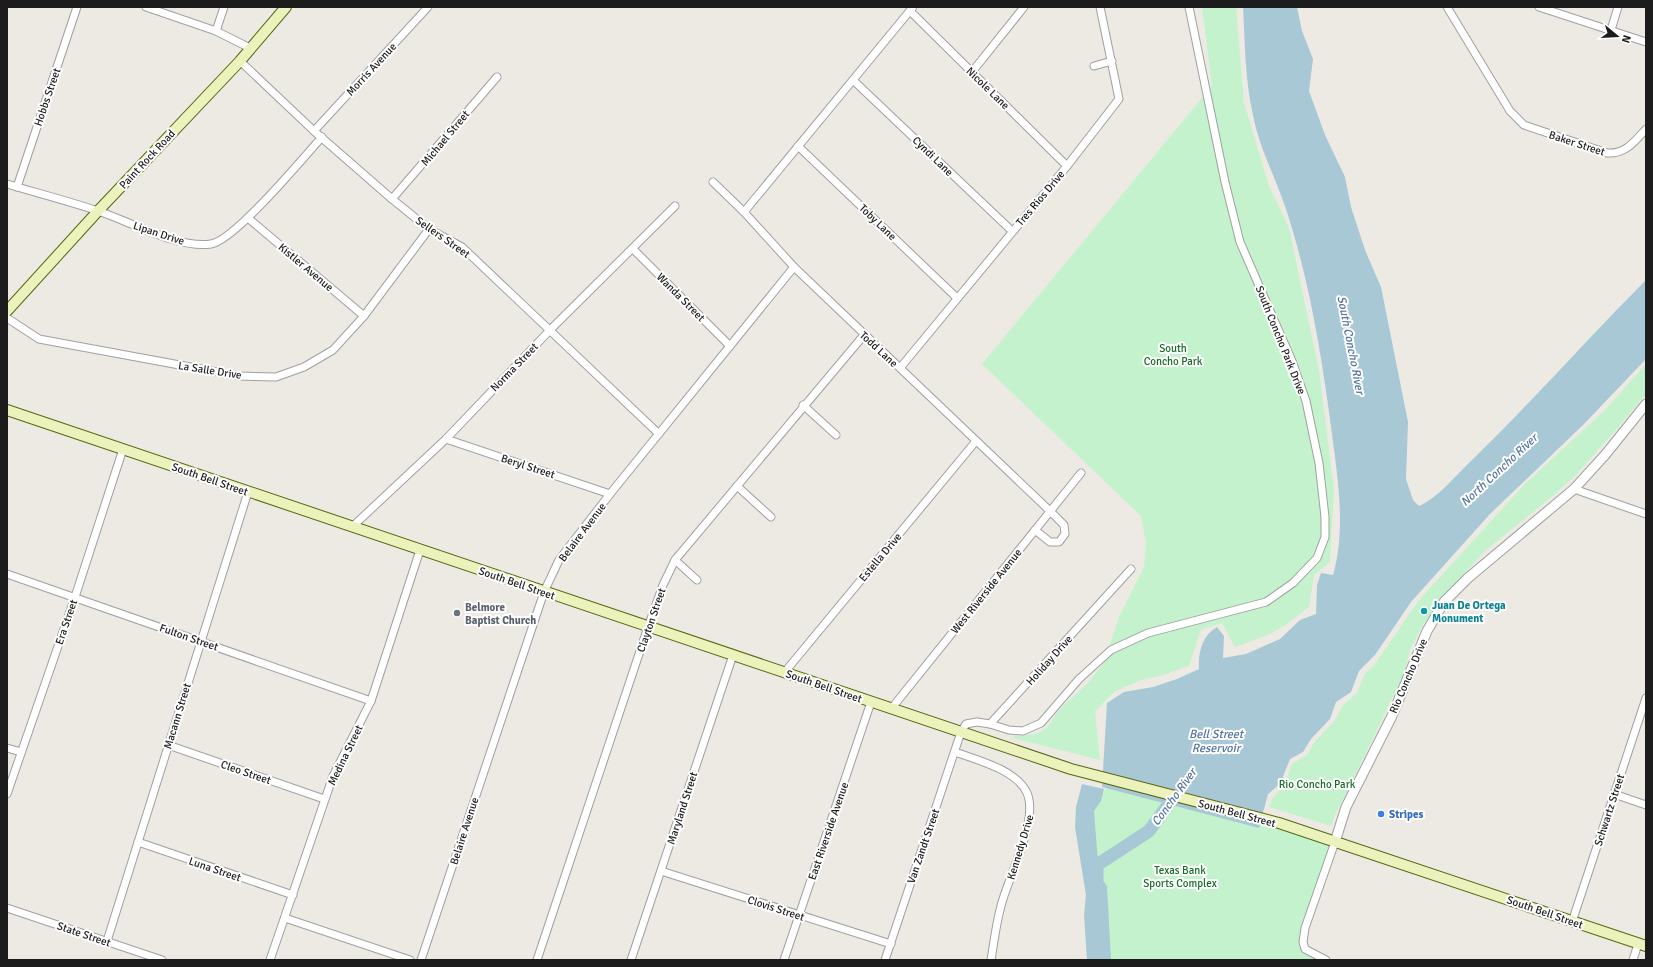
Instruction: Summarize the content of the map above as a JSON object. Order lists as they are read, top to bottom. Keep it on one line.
{"streets":{"main road":["Paint Rock Road","South Bell Street"],"street":["Morris Avenue","Nicole Lane","Hobbs Street","Michael Street","Baker Street","Cyndi Lane","Tres Rios Drive","Toby Lane","Lipan Drive","Sellers Street","Kistler Avenue","Wanda Street","South Concho Park Drive","Todd Lane","Norma Street","La Salle Drive","Beryl Street","Belaire Avenue","Estella Drive","West Riverside Avenue","Clayton Street","Era Street","Fulton Street","Holiday Drive","Rio Concho Drive","Macann Street","Medina Street","Cleo Street","Maryland Street","Schwartz Street","East Riverside Avenue","Van Zandt Street","Kennedy Drive","Luna Street","Clovis Street","State Street"]},"crossings":[["Morris Avenue","Sellers Street"],["Nicole Lane","Tres Rios Drive"],["Hobbs Street","Lipan Drive"],["Michael Street","Sellers Street"],["Cyndi Lane","Tres Rios Drive"],["Paint Rock Road","Lipan Drive"],["Paint Rock Road","Sellers Street"],["Tres Rios Drive","Toby Lane"],["Tres Rios Drive","Todd Lane"],["Lipan Drive","Sellers Street"],["Lipan Drive","Kistler Avenue"],["Sellers Street","Norma Street"],["Sellers Street","La Salle Drive"],["Sellers Street","Belaire Avenue"],["Kistler Avenue","La Salle Drive"],["Wanda Street","Norma Street"],["Wanda Street","Belaire Avenue"],["South Concho Park Drive","Holiday Drive"],["Todd Lane","Belaire Avenue"],["Todd Lane","Estella Drive"],["Todd Lane","West Riverside Avenue"],["Todd Lane","Clayton Street"],["Norma Street","Beryl Street"],["Norma Street","South Bell Street"],["Beryl Street","Belaire Avenue"],["South Bell Street","Belaire Avenue"],["South Bell Street","Estella Drive"],["South Bell Street","West Riverside Avenue"],["South Bell Street","Clayton Street"],["South Bell Street","Era Street"],["South Bell Street","Rio Concho Drive"],["South Bell Street","Macann Street"],["South Bell Street","Medina Street"],["South Bell Street","Maryland Street"],["South Bell Street","Schwartz Street"],["South Bell Street","East Riverside Avenue"],["South Bell Street","Van Zandt Street"],["Era Street","Fulton Street"],["Fulton Street","Macann Street"],["Fulton Street","Medina Street"],["Macann Street","Cleo Street"],["Macann Street","Luna Street"],["Macann Street","State Street"],["Medina Street","Cleo Street"],["Medina Street","Luna Street"],["Maryland Street","Clovis Street"],["East Riverside Avenue","Clovis Street"],["Van Zandt Street","Kennedy Drive"],["Van Zandt Street","Clovis Street"]],"water":["South Concho River","North Concho River","Bell Street Reservoir","Concho River"],"parks":["South Concho Park","Rio Concho Park","Texas Bank Sports Complex"],"places":["Juan De Ortega Monument","Belmore Baptist Church","Stripes"],"north":"right"}
